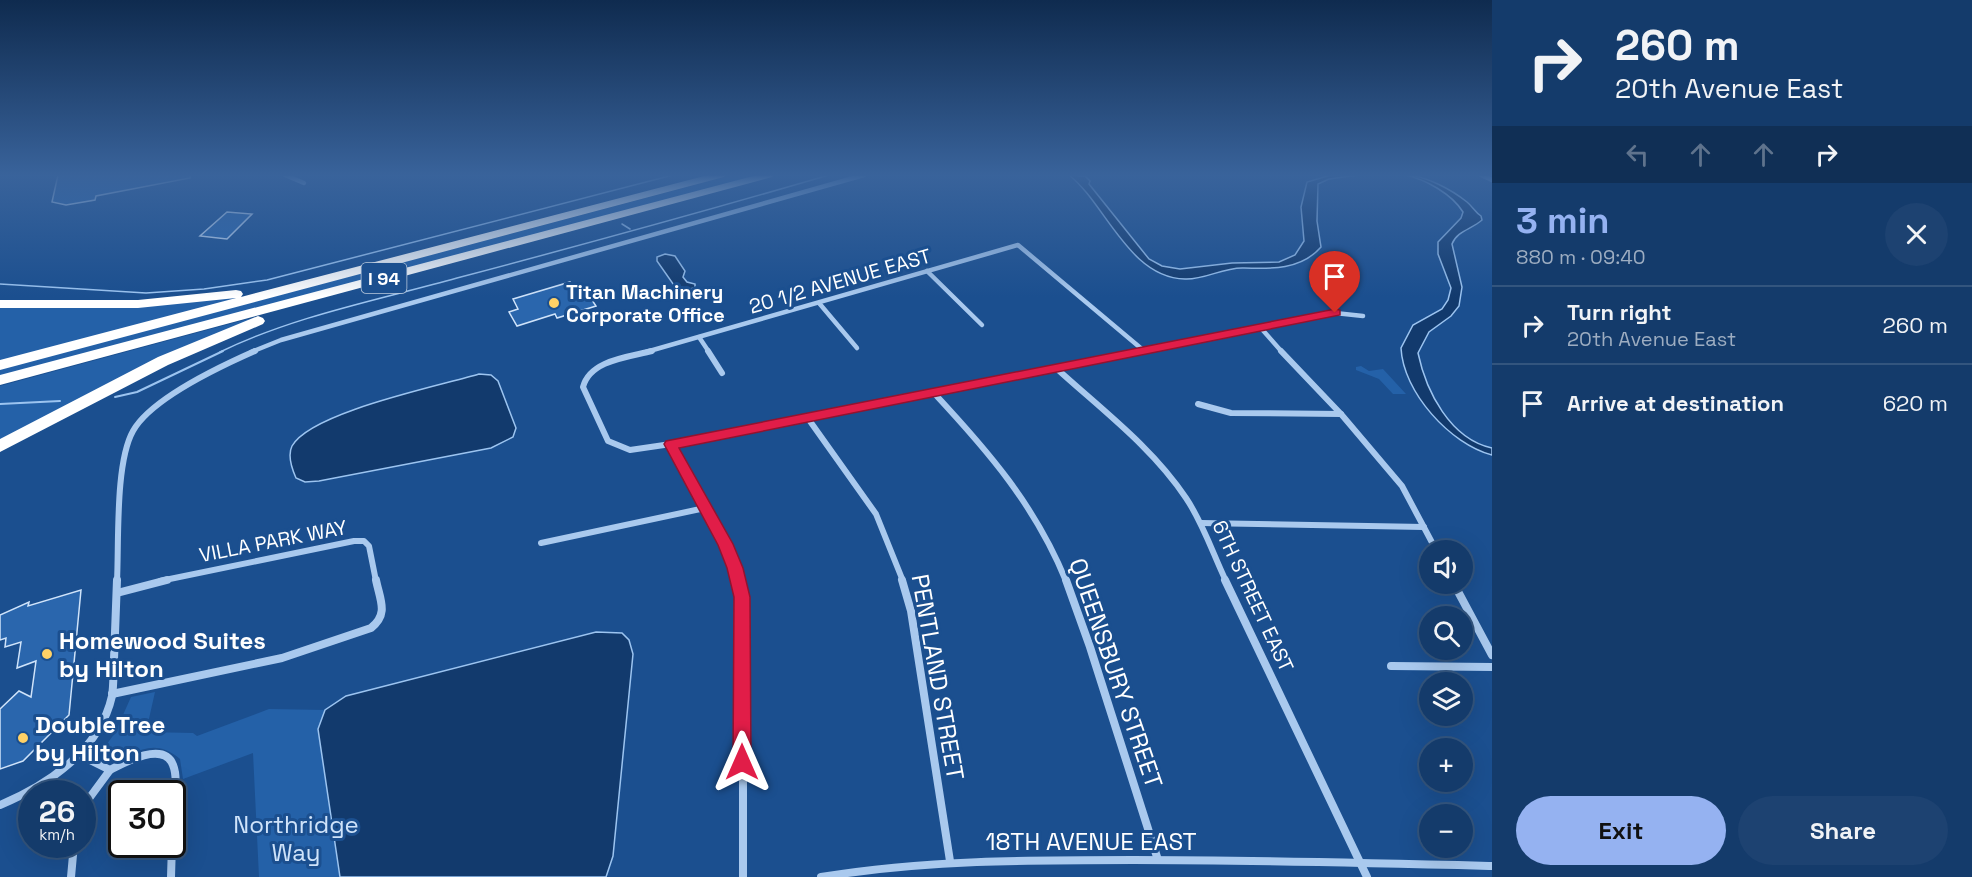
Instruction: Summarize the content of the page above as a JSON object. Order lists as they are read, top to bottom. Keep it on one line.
{"streets":{"highway":["I 94"],"street":["20 1/2 AVENUE EAST","VILLA PARK WAY","6TH STREET EAST","QUEENSBURY STREET","PENTLAND STREET","18TH AVENUE EAST"]},"crossings":[["6TH STREET EAST","18TH AVENUE EAST"],["QUEENSBURY STREET","18TH AVENUE EAST"],["PENTLAND STREET","18TH AVENUE EAST"]],"parks":["Northridge Way"],"places":["Titan Machinery Corporate Office","Homewood Suites by Hilton","DoubleTree by Hilton"],"page":{"turn":["260 m","20th Avenue East"],"heading":["3 min","880 m · 09:40"],"list":[{"name":"Turn right","note":"20th Avenue East","value":"260 m"},{"name":"Arrive at destination","value":"620 m"}],"map_buttons":["+","−"],"speed":"26 km/h","limit":"30","buttons":["Exit","Share"]}}
